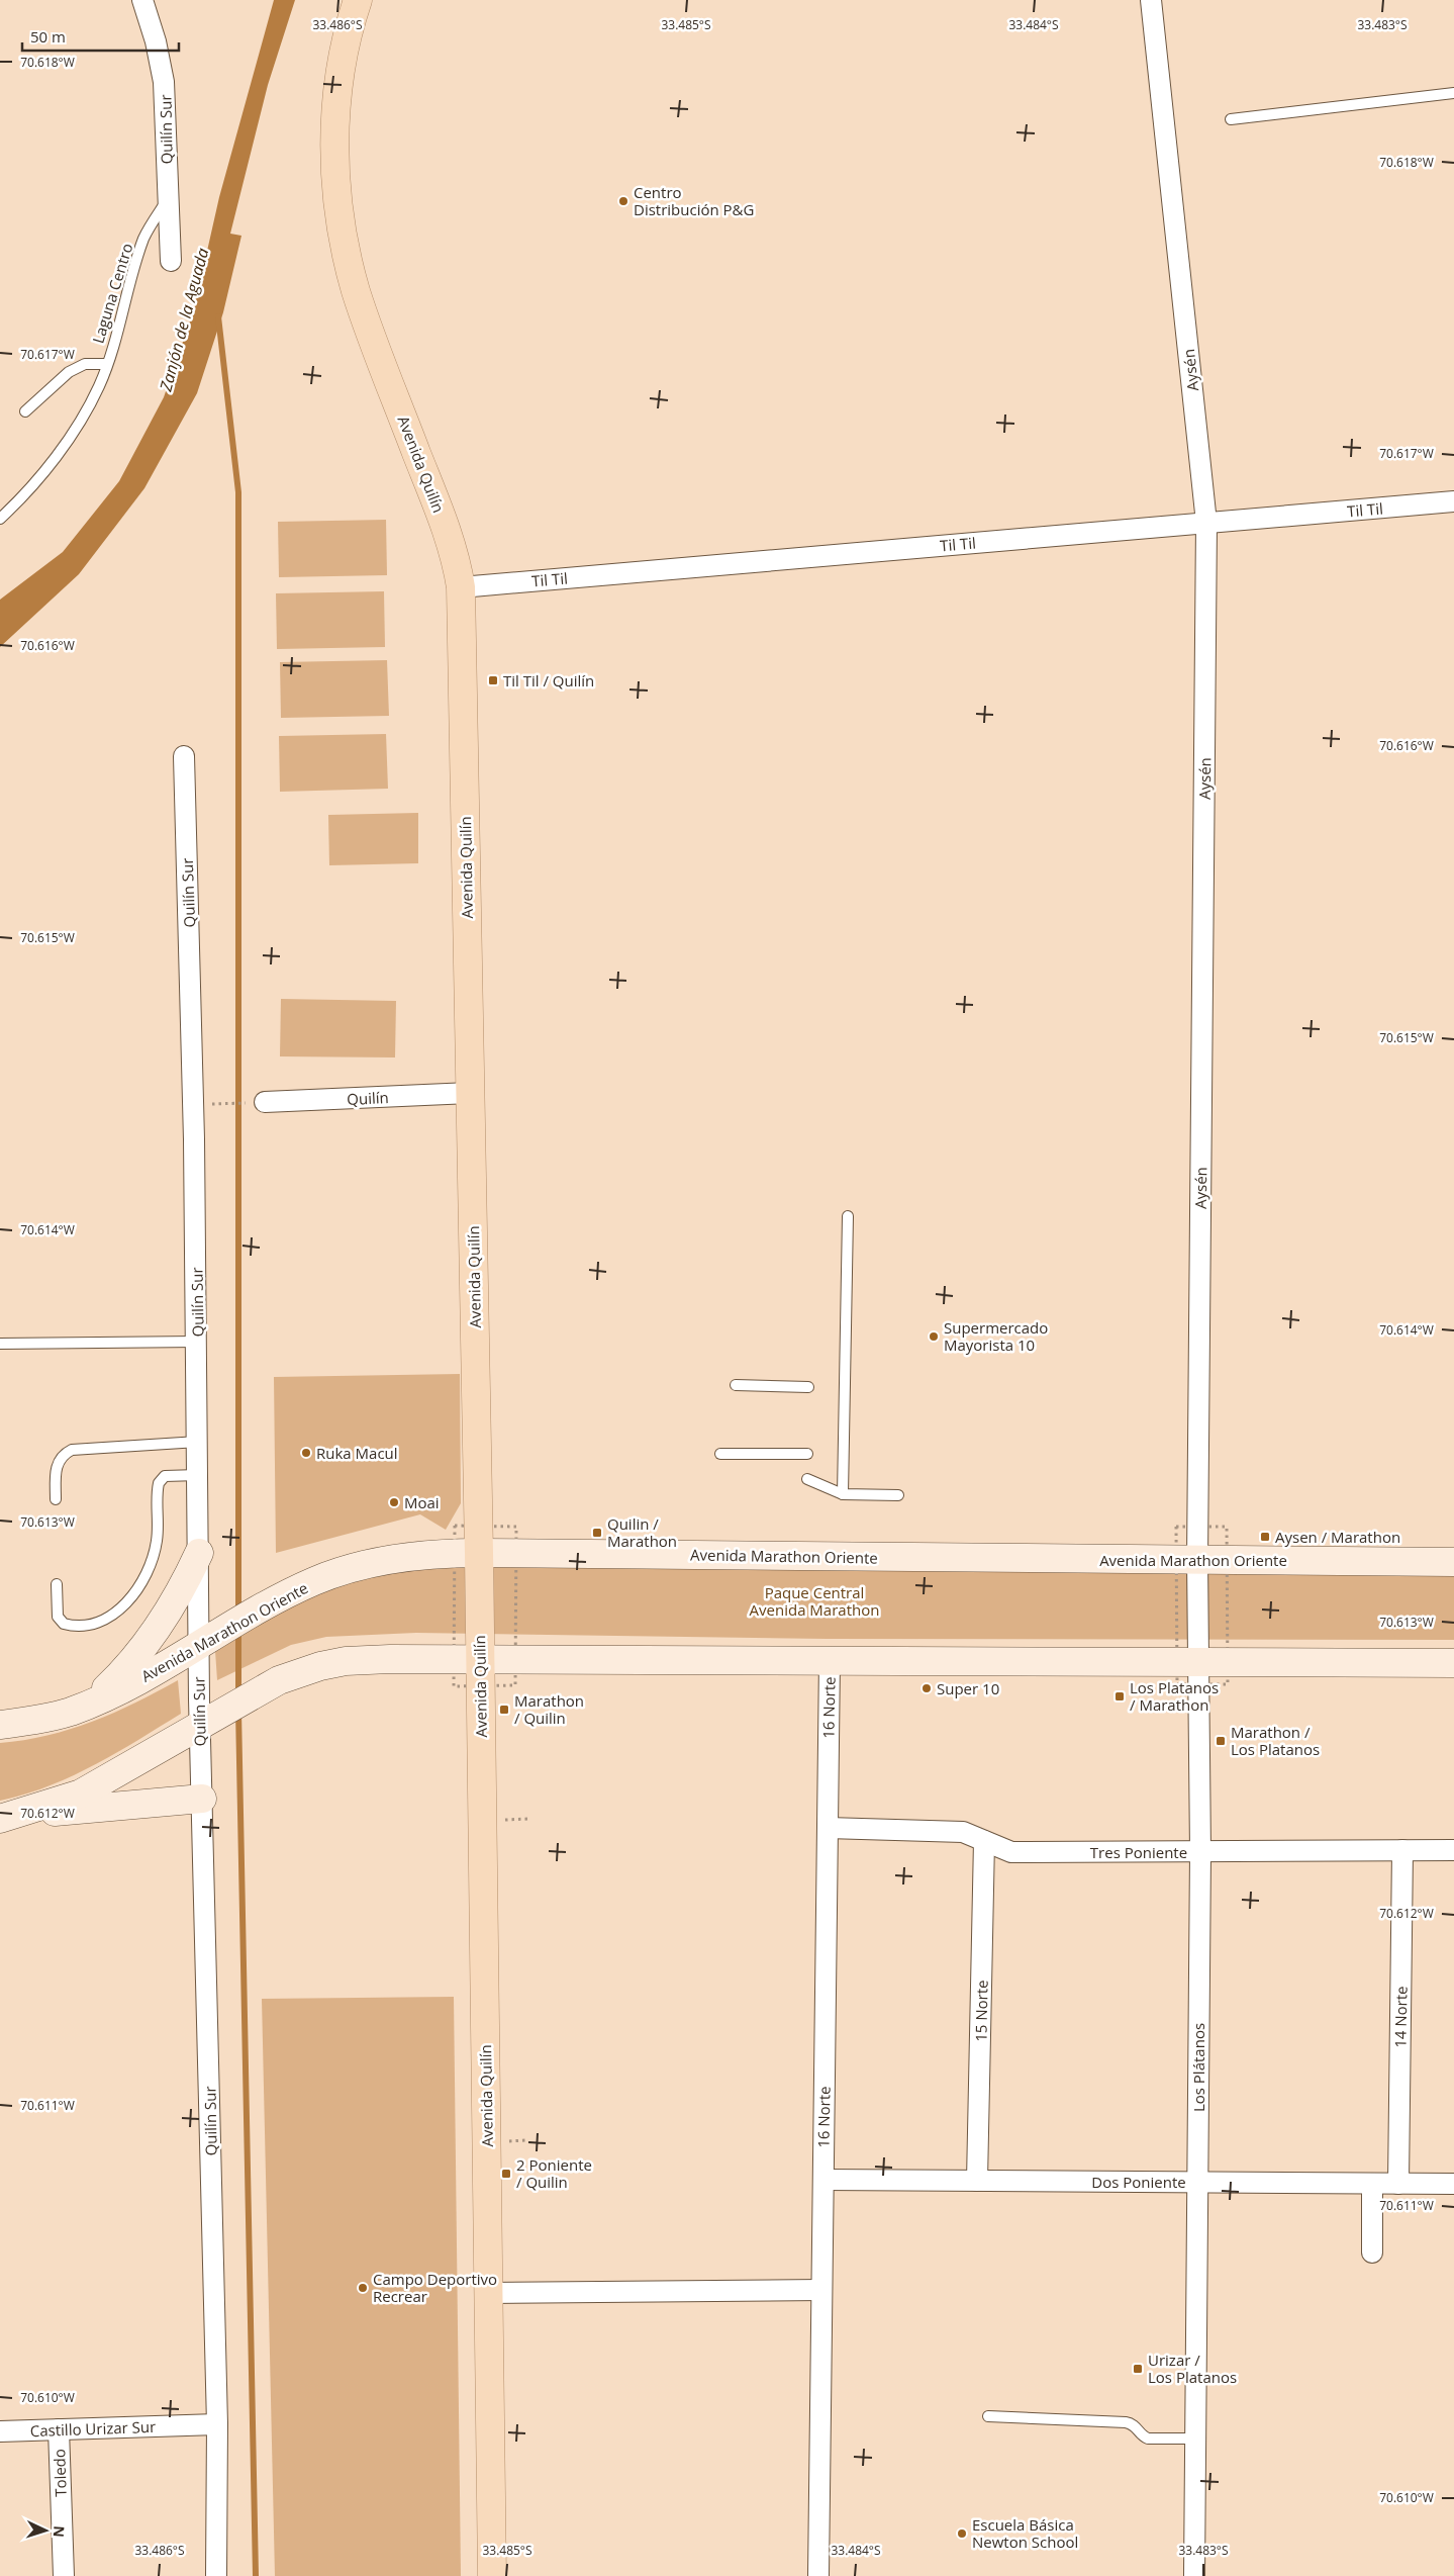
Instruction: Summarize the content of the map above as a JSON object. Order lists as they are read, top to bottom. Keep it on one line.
{"streets":{"main road":["Avenida Quilín","Avenida Marathon Oriente"],"street":["Quilín Sur","Aysén","Til Til","Quilín","16 Norte","Tres Poniente","15 Norte","14 Norte","Los Plátanos","Dos Poniente","Castillo Urizar Sur","Toledo"],"lane":["Laguna Centro"]},"crossings":[["Quilín Sur","Laguna Centro"],["Quilín Sur","Avenida Marathon Oriente"],["Quilín Sur","Castillo Urizar Sur"],["Aysén","Til Til"],["Aysén","Avenida Marathon Oriente"],["Aysén","Los Plátanos"],["Avenida Quilín","Til Til"],["Avenida Quilín","Quilín"],["Avenida Quilín","Avenida Marathon Oriente"],["Avenida Marathon Oriente","Los Plátanos"],["16 Norte","Tres Poniente"],["16 Norte","Dos Poniente"],["Tres Poniente","15 Norte"],["Tres Poniente","14 Norte"],["Tres Poniente","Los Plátanos"],["15 Norte","Dos Poniente"],["14 Norte","Dos Poniente"],["Los Plátanos","Dos Poniente"],["Castillo Urizar Sur","Toledo"]],"water":["Zanjón de la Aguada"],"parks":["Paque Central Avenida Marathon"],"places":{"other":["Centro Distribución P&G","Supermercado Mayorista 10","Ruka Macul","Moai","Super 10","Campo Deportivo Recrear","Escuela Básica Newton School"],"transit":["Til Til / Quilín","Quilin / Marathon","Aysen / Marathon","Los Platanos / Marathon","Marathon / Quilin","Marathon / Los Platanos","2 Poniente / Quilin","Urizar / Los Platanos"]},"scale_bar":"50 m","north":"right","coordinates":["33.486°S","33.485°S","33.484°S","33.483°S","70.618°W","70.617°W","70.616°W","70.615°W","70.614°W","70.613°W","70.612°W","70.611°W","70.610°W"]}
